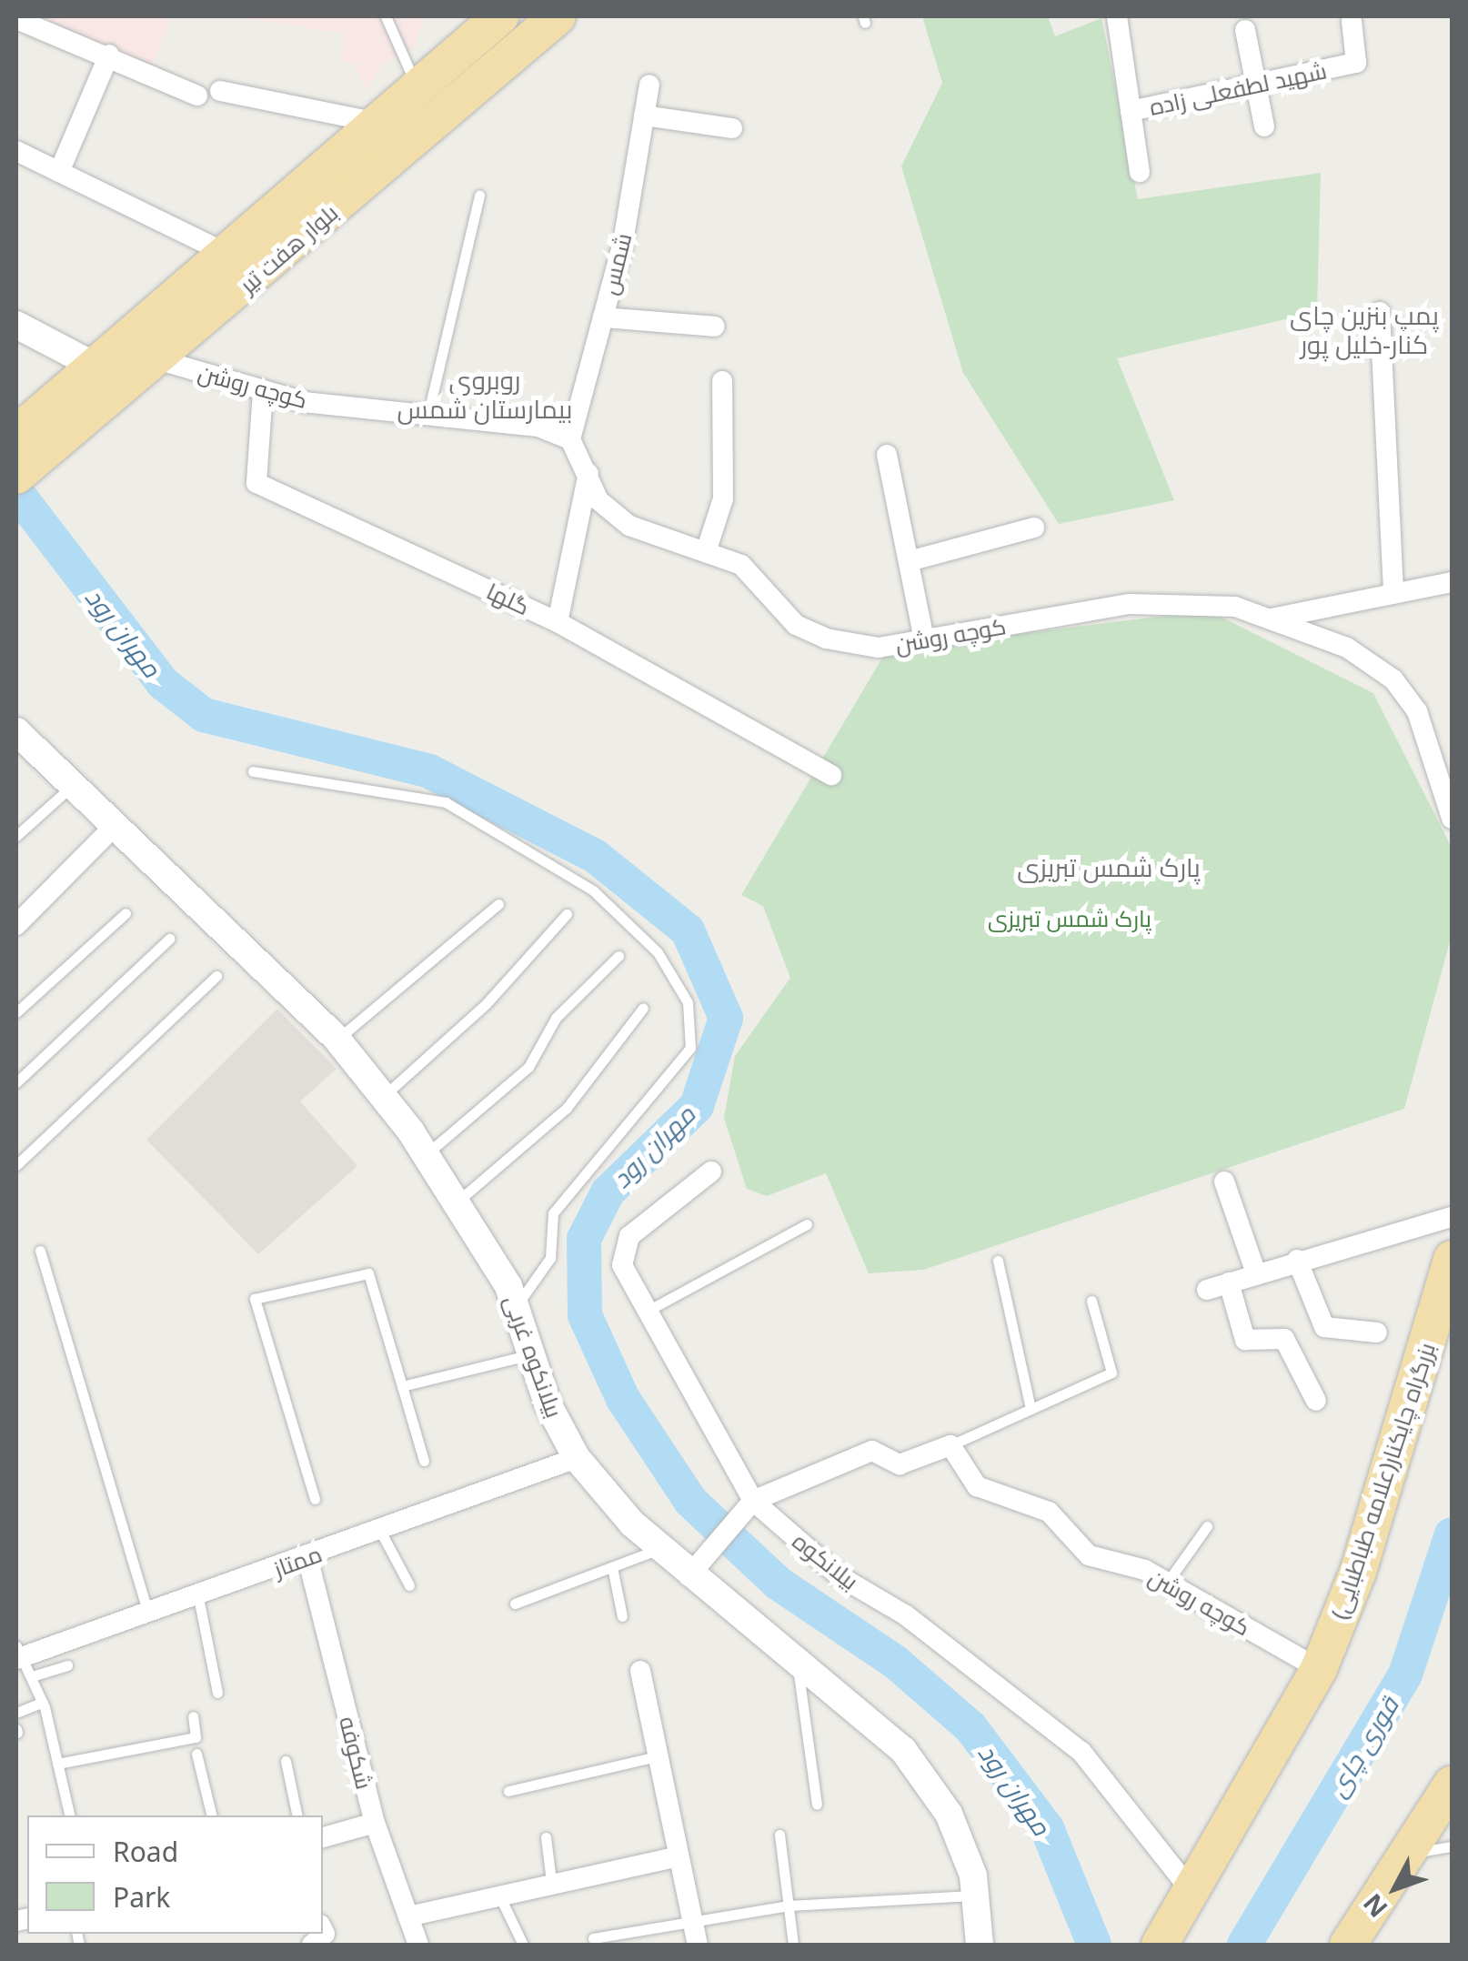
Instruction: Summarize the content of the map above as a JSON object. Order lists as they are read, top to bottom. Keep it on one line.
{"streets":{"highway":["بلوار هفت تیر","بزرگراه چایکنار(علامه طباطبایی)"],"street":["شهید لطفعلی زاده","شمس","کوچه روشن","گلها","بیلانکوه غربی","ممتاز","بیلانکوه","شکوفه"]},"crossings":[["بلوار هفت تیر","کوچه روشن"],["شمس","کوچه روشن"],["کوچه روشن","گلها"],["کوچه روشن","بزرگراه چایکنار(علامه طباطبایی)"],["بیلانکوه غربی","ممتاز"],["بزرگراه چایکنار(علامه طباطبایی)","بیلانکوه"],["ممتاز","شکوفه"]],"districts":["پمپ بنزین چای کنار-خلیل پور","روبروی بیمارستان شمس","پارک شمس تبریزی"],"water":["مهران رود","قوری چای"],"parks":["پارک شمس تبریزی"],"legend":["Road","Park"],"north":"bottom left"}
